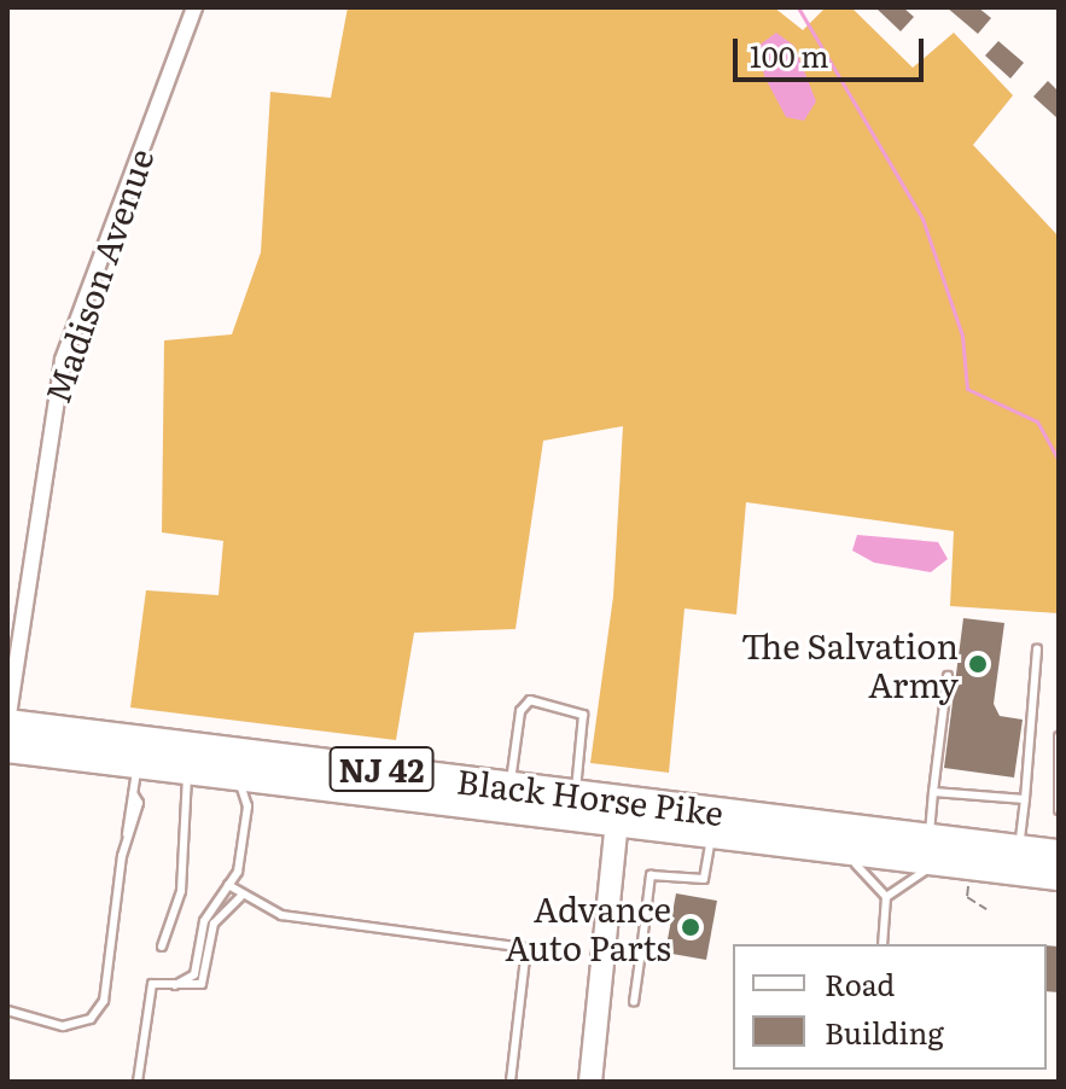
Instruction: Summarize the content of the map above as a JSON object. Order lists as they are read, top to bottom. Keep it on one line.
{"streets":{"highway":["NJ 42","Black Horse Pike"],"street":["Madison Avenue"]},"crossings":[["Madison Avenue","Black Horse Pike"]],"places":["The Salvation Army","Advance Auto Parts"],"legend":["Road","Building"],"scale_bar":"100 m"}
